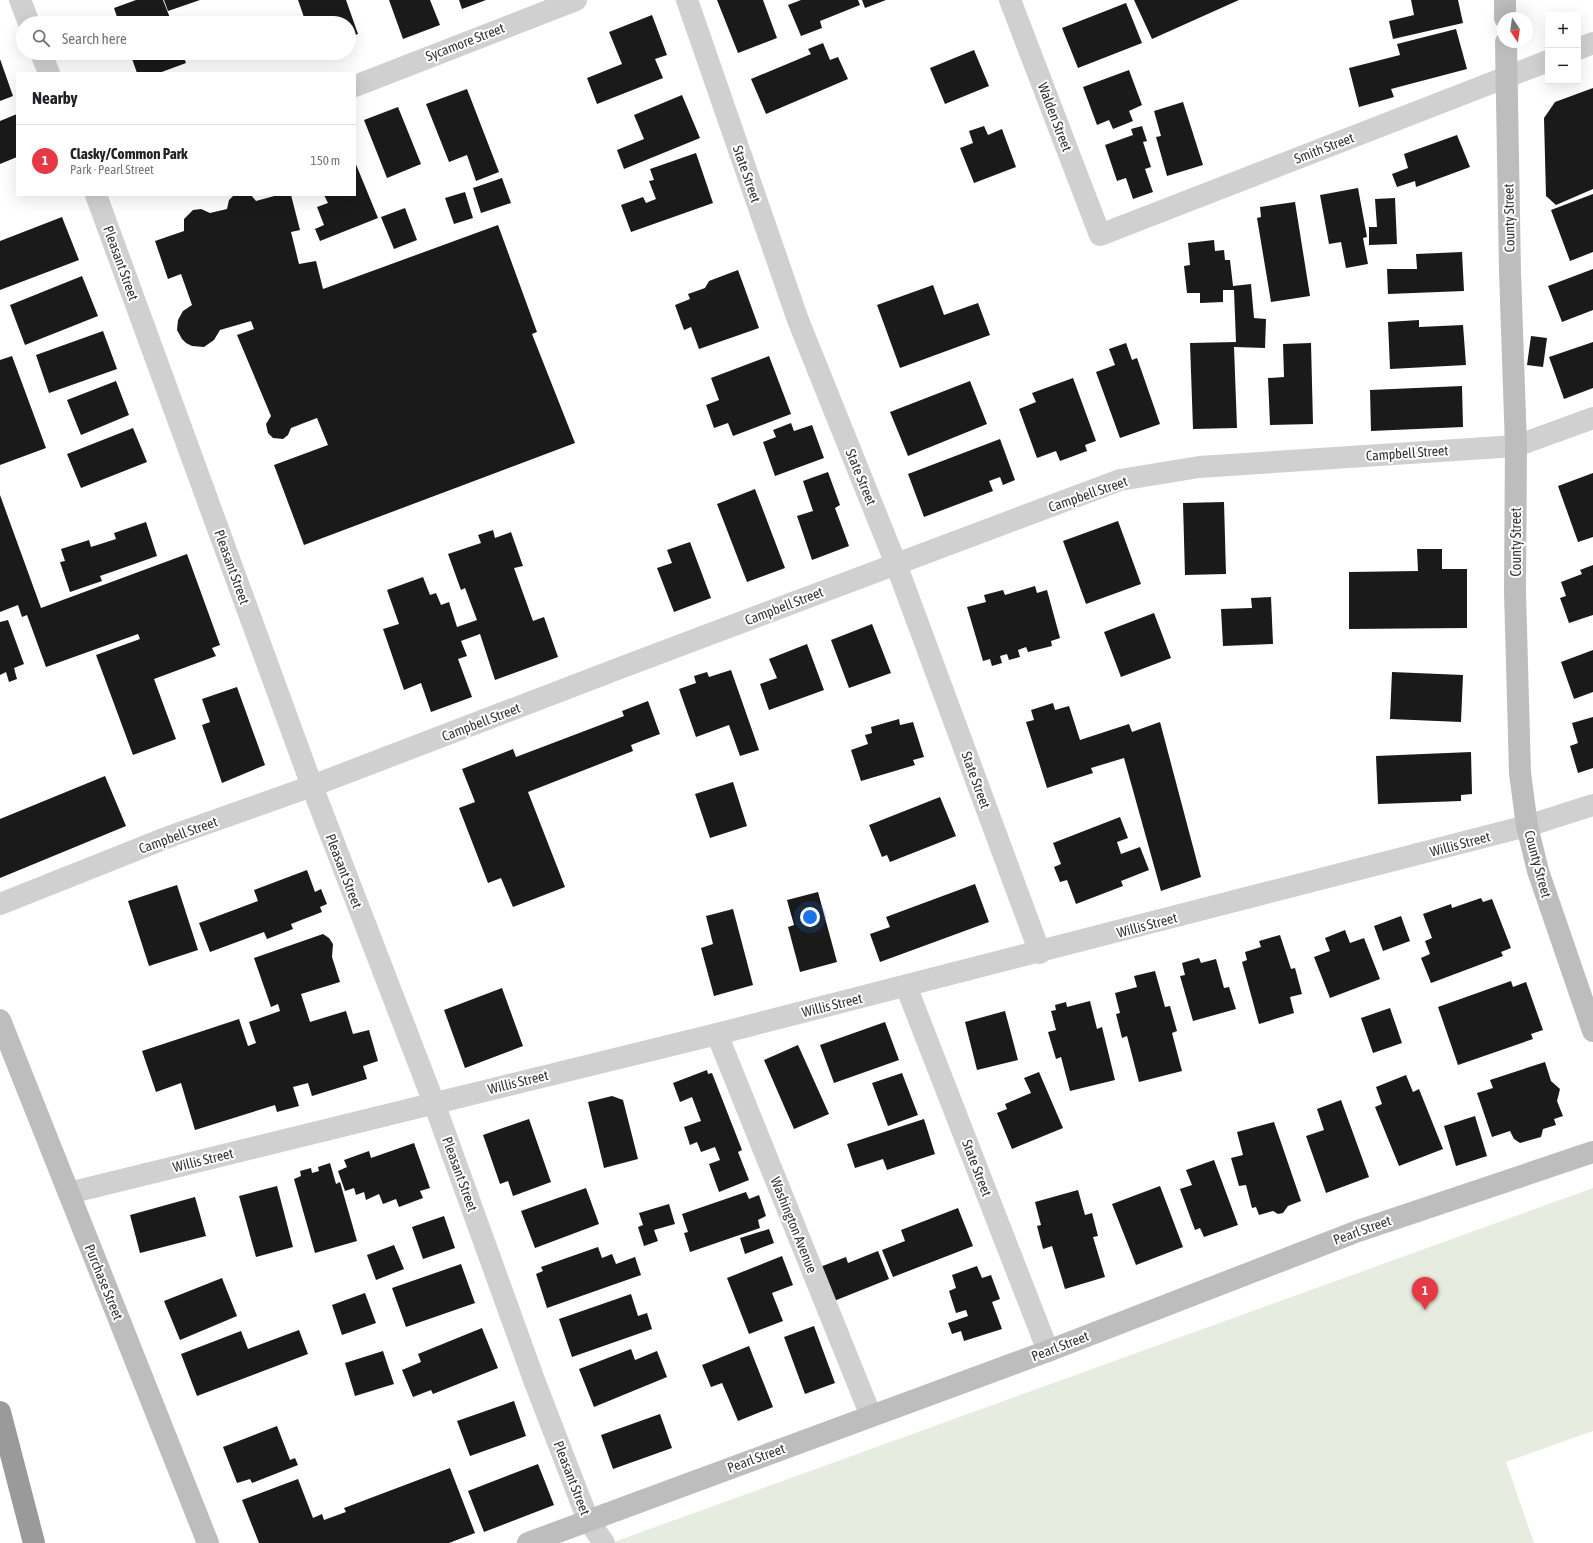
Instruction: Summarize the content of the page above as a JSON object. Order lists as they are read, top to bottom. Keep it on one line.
{"streets":{"main road":["County Street","Pearl Street","Purchase Street"],"street":["Sycamore Street","Walden Street","Smith Street","State Street","Pleasant Street","Campbell Street","Willis Street","Washington Avenue"]},"crossings":[["Walden Street","Smith Street"],["Smith Street","County Street"],["State Street","Campbell Street"],["State Street","Willis Street"],["State Street","Pearl Street"],["County Street","Campbell Street"],["County Street","Willis Street"],["Pleasant Street","Campbell Street"],["Pleasant Street","Willis Street"],["Pleasant Street","Pearl Street"],["Willis Street","Washington Avenue"],["Willis Street","Purchase Street"],["Washington Avenue","Pearl Street"]],"north":"bottom","page":{"map_buttons":["+","−"],"search":"Search here","heading":"Nearby","list":[{"mark":"1","name":"Clasky/Common Park","note":"Park · Pearl Street","value":"150 m"}],"pins":"1"}}
